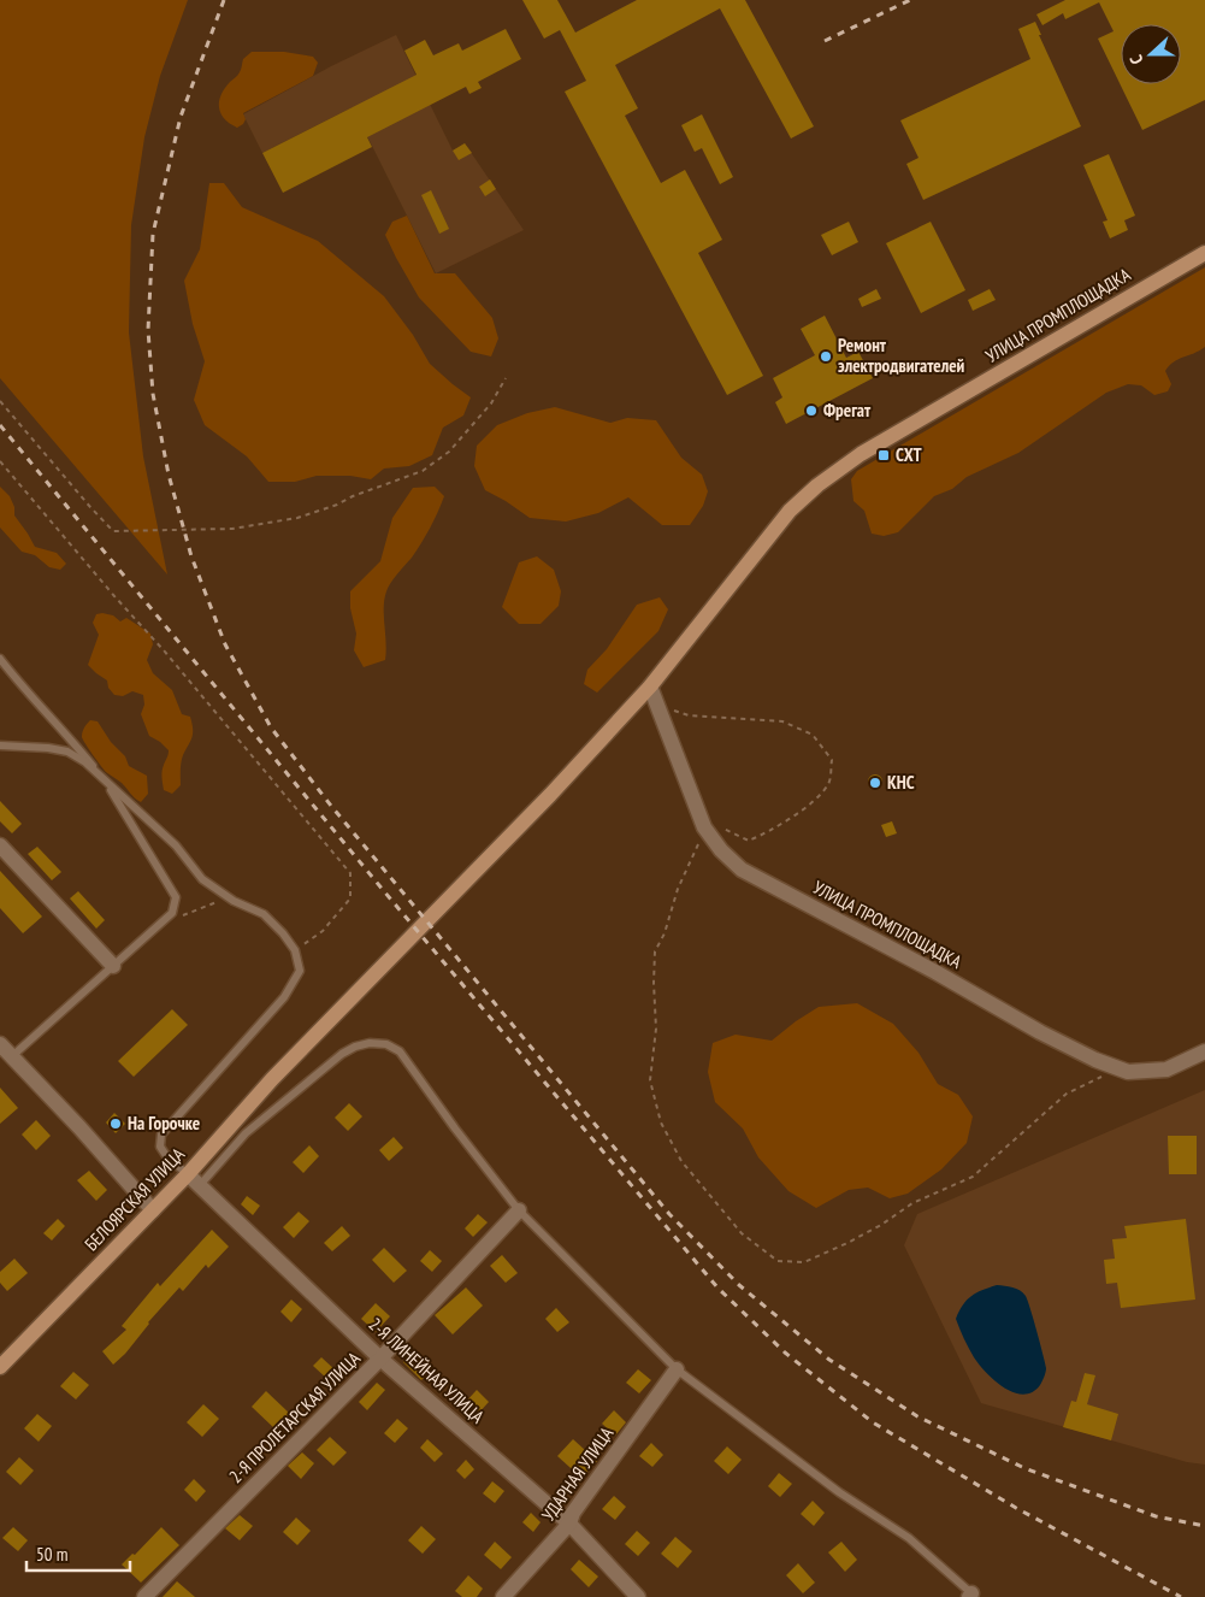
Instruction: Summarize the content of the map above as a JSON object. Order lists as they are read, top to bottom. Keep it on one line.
{"streets":{"street":["УЛИЦА ПРОМПЛОЩАДКА","БЕЛОЯРСКАЯ УЛИЦА","2-Я ЛИНЕЙНАЯ УЛИЦА","2-Я ПРОЛЕТАРСКАЯ УЛИЦА","УДАРНАЯ УЛИЦА"]},"crossings":[["УЛИЦА ПРОМПЛОЩАДКА","БЕЛОЯРСКАЯ УЛИЦА"],["БЕЛОЯРСКАЯ УЛИЦА","2-Я ЛИНЕЙНАЯ УЛИЦА"],["2-Я ЛИНЕЙНАЯ УЛИЦА","2-Я ПРОЛЕТАРСКАЯ УЛИЦА"],["2-Я ЛИНЕЙНАЯ УЛИЦА","УДАРНАЯ УЛИЦА"]],"places":{"other":["Ремонт электродвигателей","Фрегат","КНС","На Горочке"],"transit":["СХТ"]},"scale_bar":"50 m","north":"left"}
